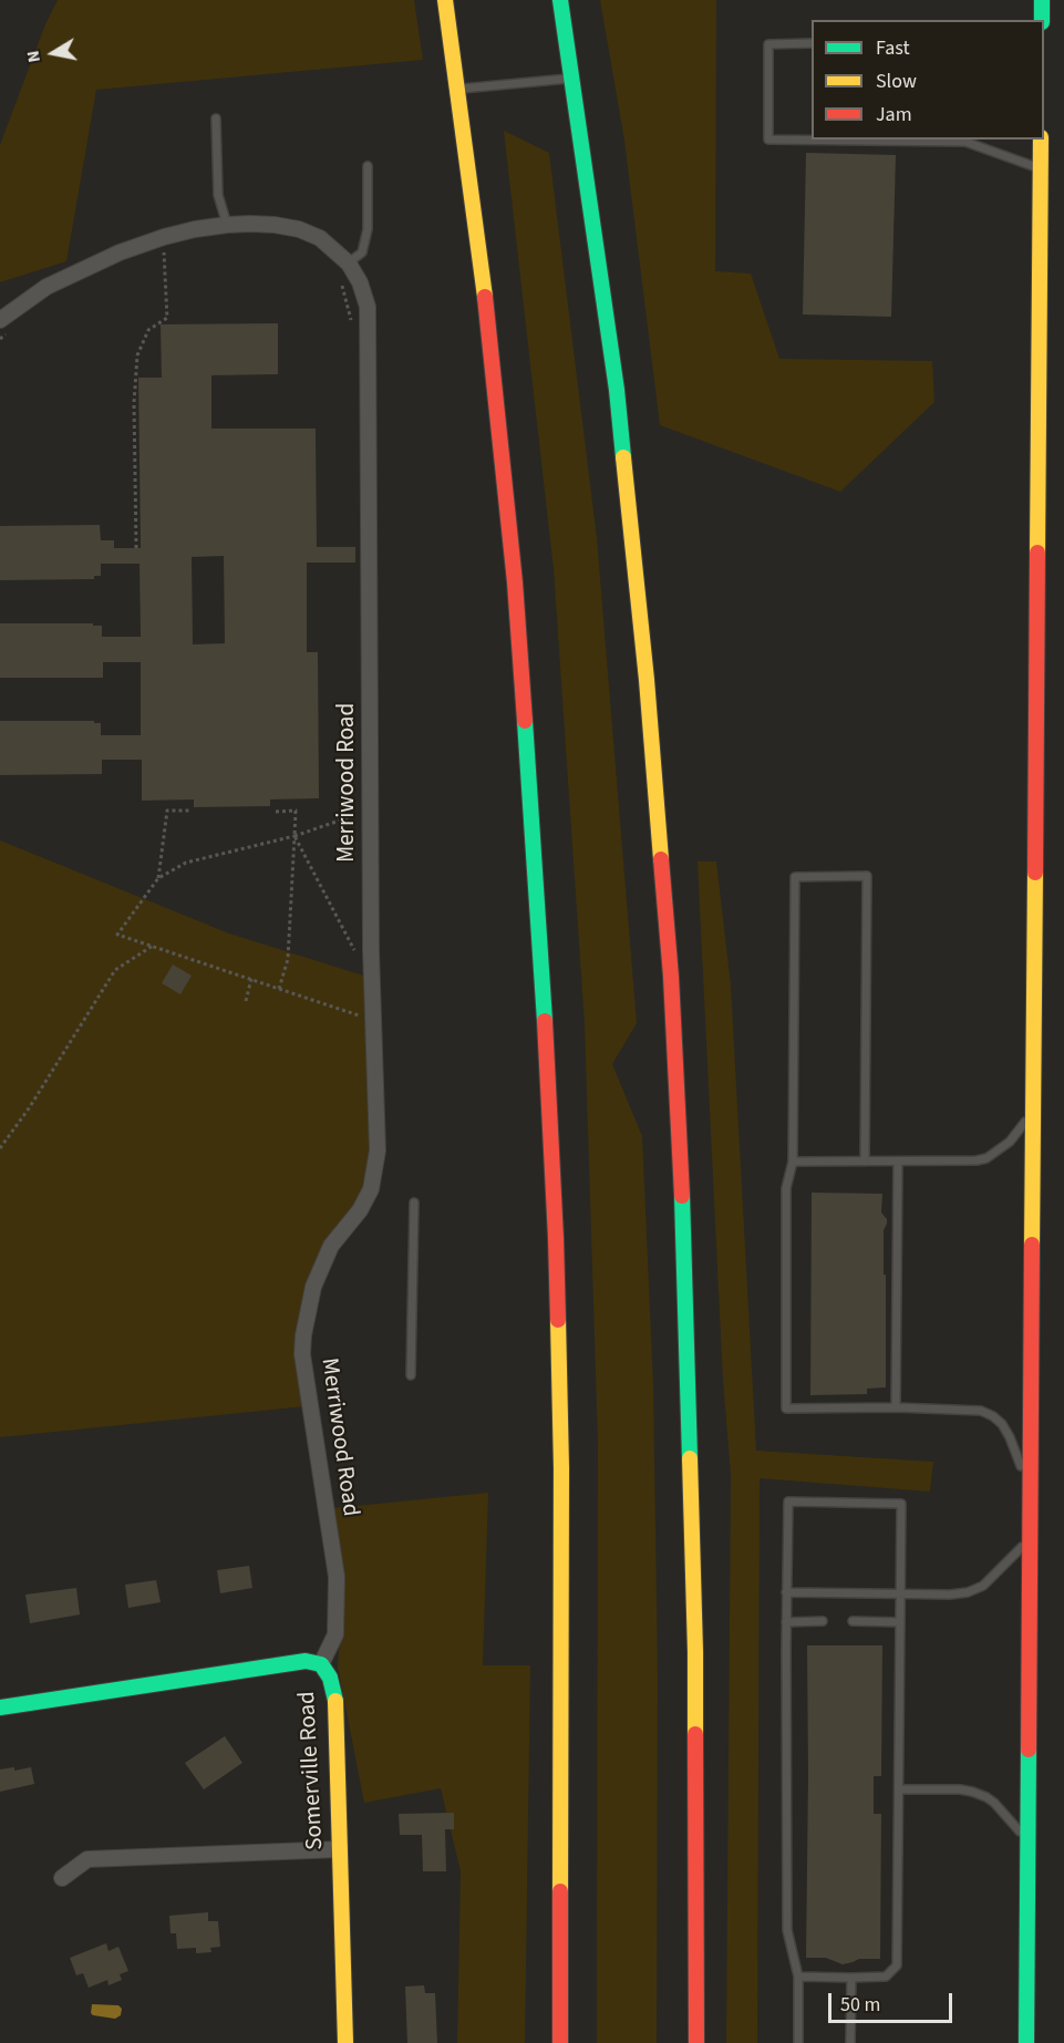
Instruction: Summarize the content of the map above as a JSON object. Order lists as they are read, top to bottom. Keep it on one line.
{"streets":{"main road":["Somerville Road"],"street":["Merriwood Road"]},"crossings":[["Merriwood Road","Somerville Road"]],"legend":["Fast","Slow","Jam"],"scale_bar":"50 m","north":"left"}
